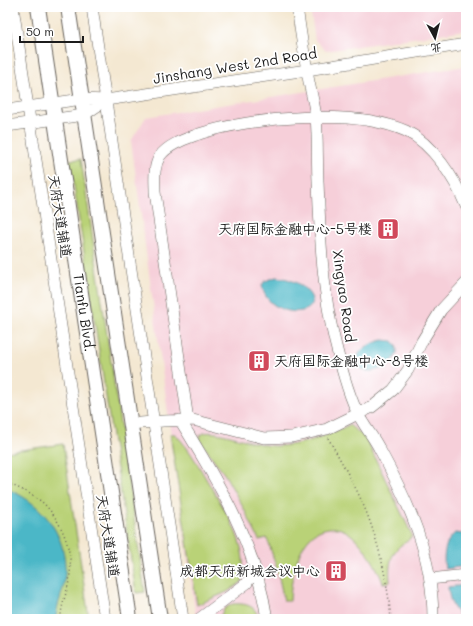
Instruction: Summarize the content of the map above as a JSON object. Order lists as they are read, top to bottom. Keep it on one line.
{"streets":{"main road":["Tianfu Blvd."],"street":["Jinshang West 2nd Road","天府大道辅道","Xingyao Road"]},"crossings":[["Jinshang West 2nd Road","天府大道辅道"],["Jinshang West 2nd Road","Xingyao Road"],["Jinshang West 2nd Road","Tianfu Blvd."]],"places":{"building":["天府国际金融中心-5号楼","天府国际金融中心-8号楼","成都天府新城会议中心"]},"scale_bar":"50 m","north":"bottom"}
